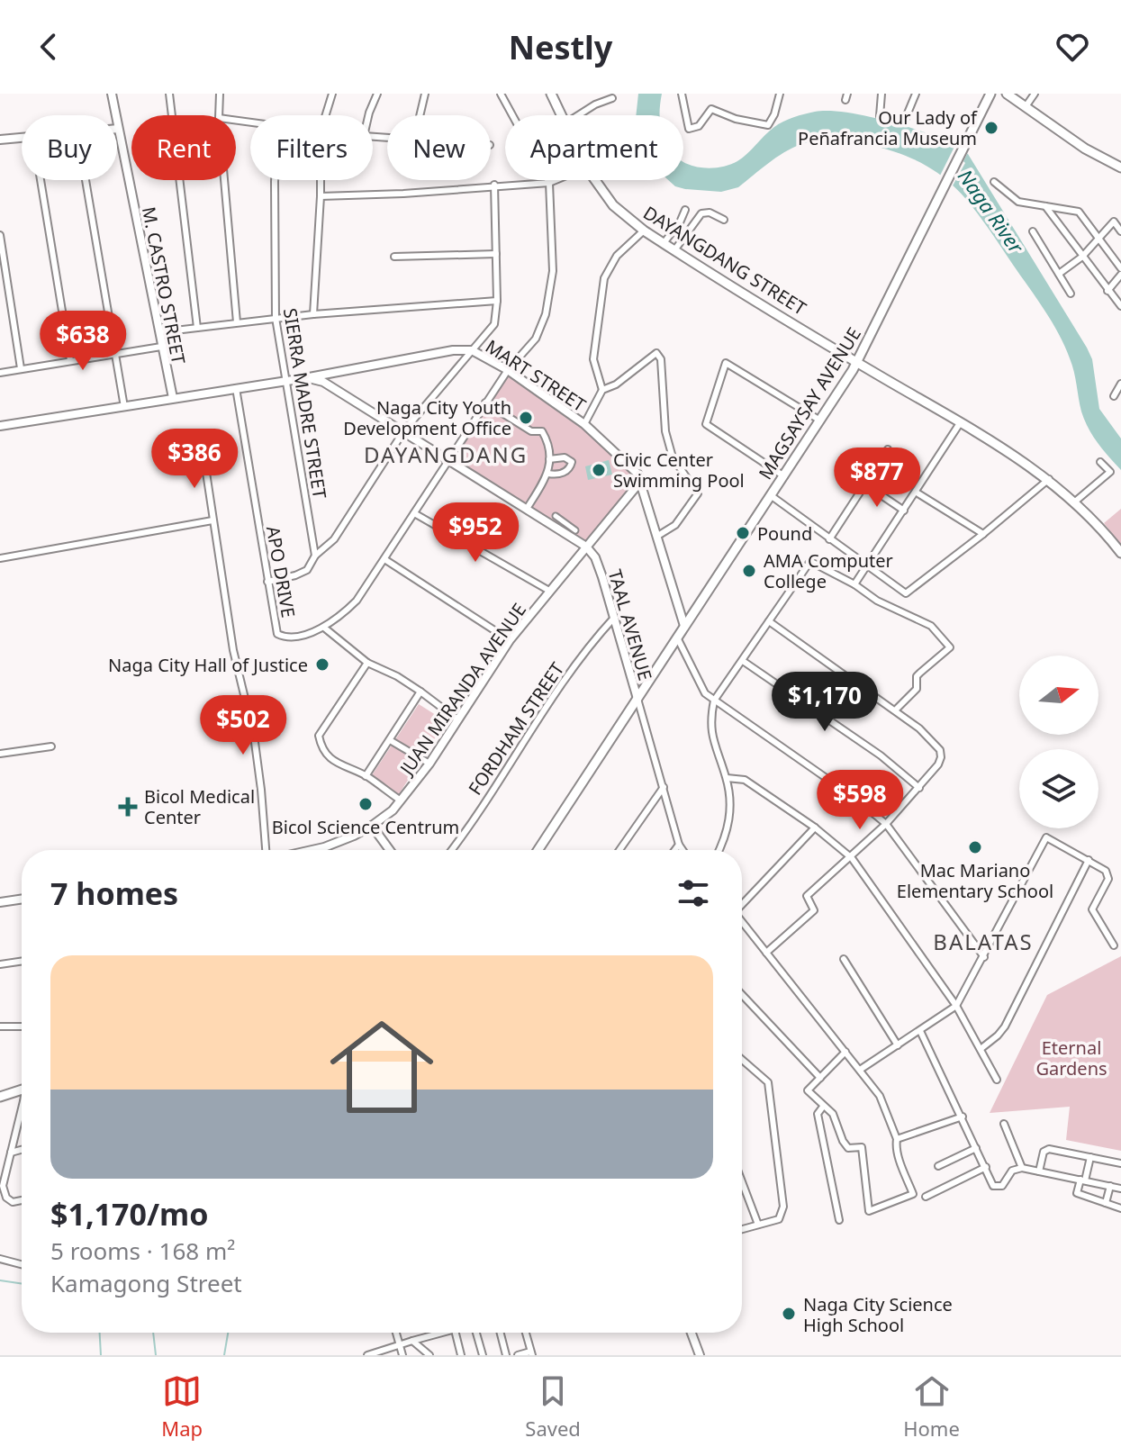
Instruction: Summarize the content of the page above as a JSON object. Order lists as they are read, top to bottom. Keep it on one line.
{"streets":{"main road":["DAYANGDANG STREET","MAGSAYSAY AVENUE"],"street":["M. CASTRO STREET","MART STREET","SIERRA MADRE STREET","APO DRIVE","TAAL AVENUE","JUAN MIRANDA AVENUE","FORDHAM STREET"]},"crossings":[["DAYANGDANG STREET","MAGSAYSAY AVENUE"],["MART STREET","JUAN MIRANDA AVENUE"],["MAGSAYSAY AVENUE","TAAL AVENUE"],["TAAL AVENUE","JUAN MIRANDA AVENUE"],["TAAL AVENUE","FORDHAM STREET"]],"districts":["DAYANGDANG","BALATAS"],"water":["Naga River"],"parks":["Eternal Gardens"],"places":{"other":["Our Lady of Peñafrancia Museum","Naga City Youth Development Office","Civic Center Swimming Pool","Pound","AMA Computer College","Naga City Hall of Justice","Bicol Science Centrum","Mac Mariano Elementary School","Naga City Science High School"],"health":["Bicol Medical Center"]},"north":"right","page":{"header":"Nestly","chip":["Buy","Rent","Filters","New","Apartment"],"price":["$638","$386","$877","$952","$1,170","$502","$598"],"heading":"7 homes","list":[{"name":"$1,170/mo","note":"5 rooms · 168 m² · Kamagong Street"}],"tabs":["Map","Saved","Home"]}}
